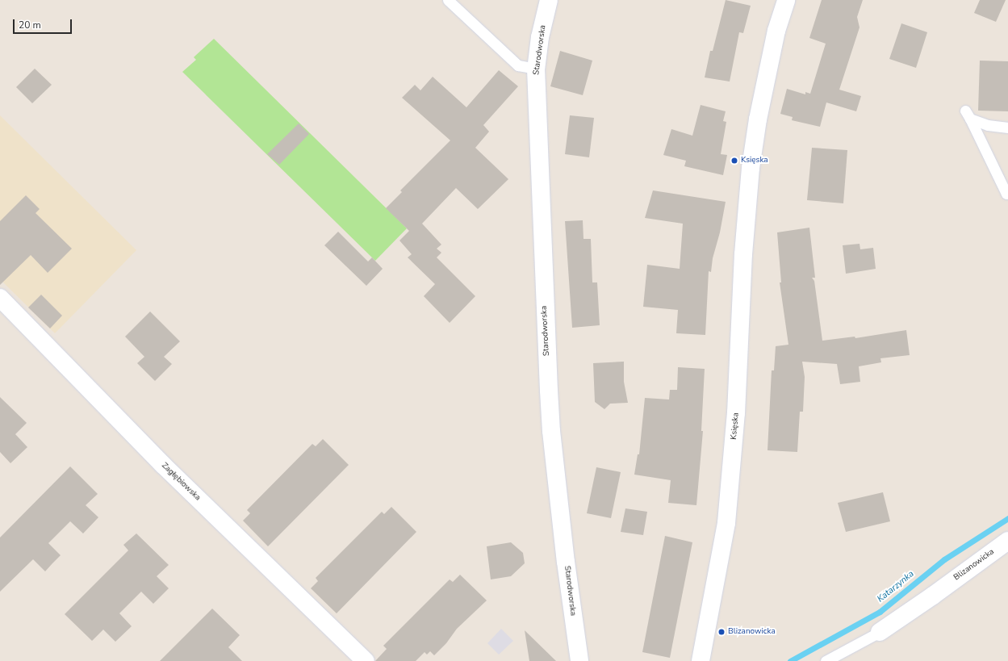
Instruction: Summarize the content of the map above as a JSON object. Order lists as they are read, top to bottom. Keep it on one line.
{"streets":{"street":["Starodworska","Księska","Zagłębiowska","Blizanowicka"]},"water":["Katarzynka"],"places":["Księska","Blizanowicka"],"scale_bar":"20 m"}
